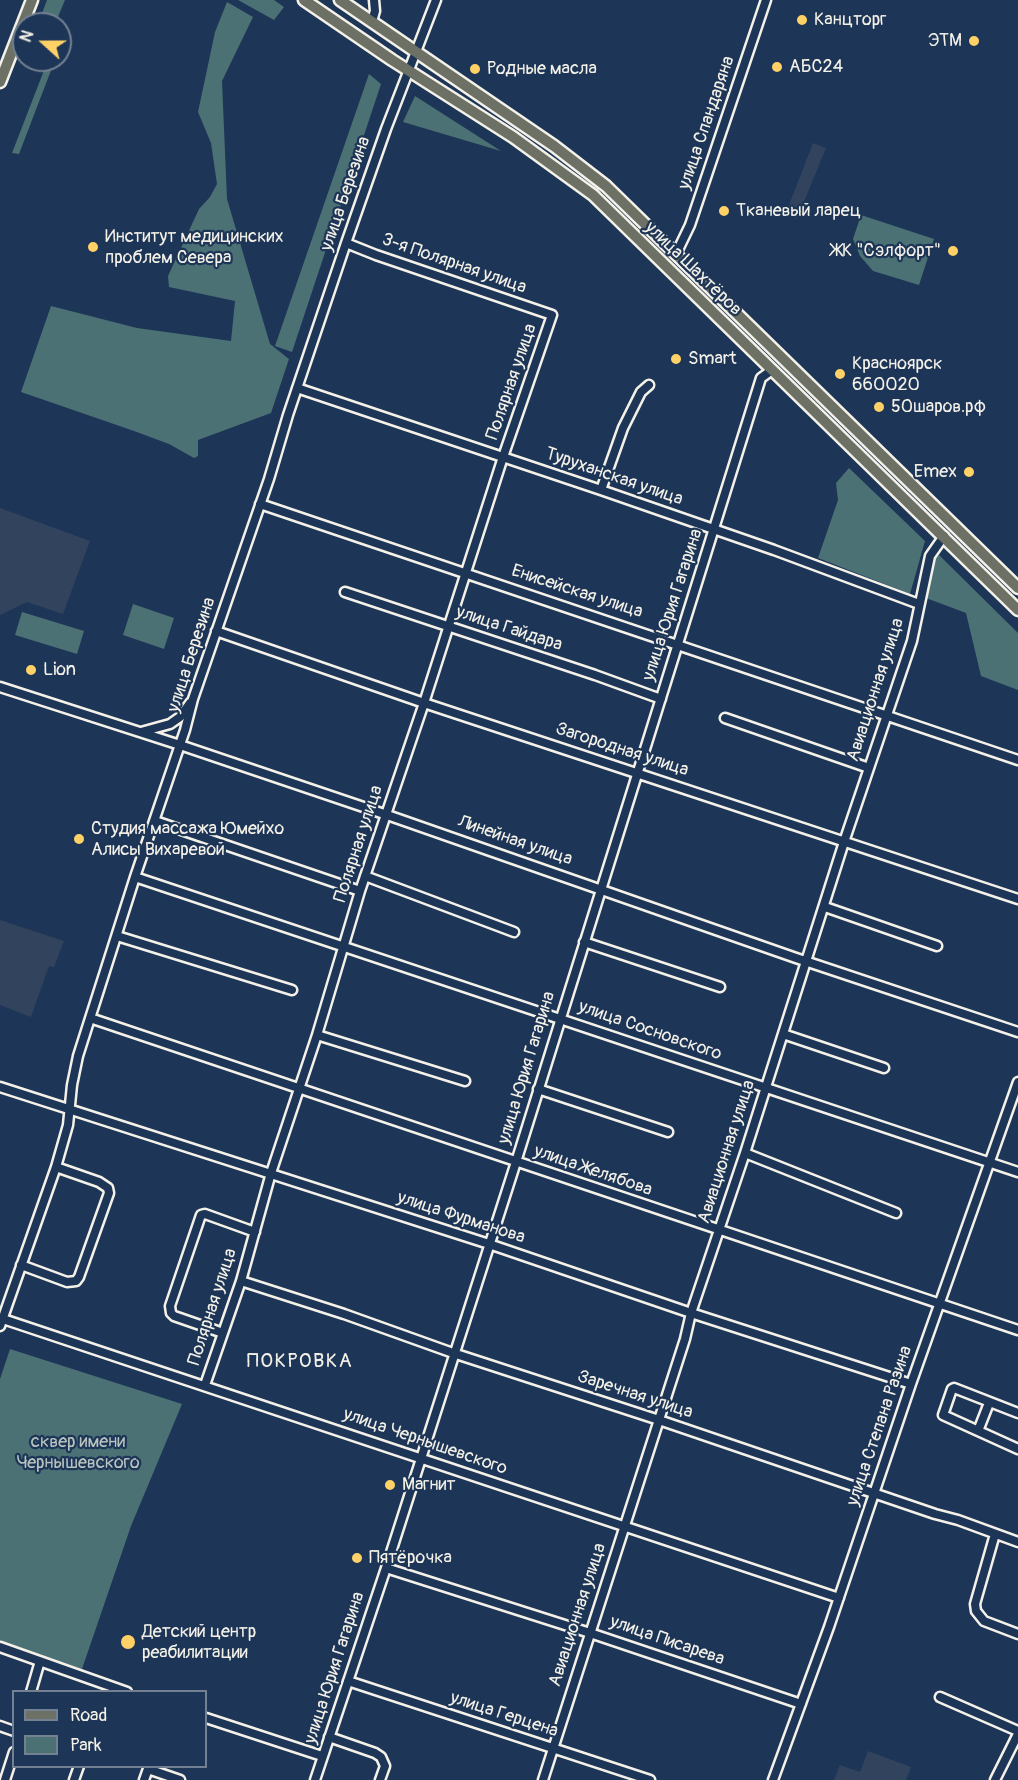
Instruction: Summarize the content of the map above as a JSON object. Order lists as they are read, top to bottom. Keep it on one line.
{"streets":{"main road":["улица Шахтёров"],"street":["улица Спандаряна","улица Березина","3-я Полярная улица","Полярная улица","Туруханская улица","Енисейская улица","улица Юрия Гагарина","улица Гайдара","Авиационная улица","Загородная улица","Линейная улица","улица Сосновского","улица Желябова","улица Фурманова","Заречная улица","улица Степана Разина","улица Чернышевского","улица Писарева","улица Герцена"]},"crossings":[["улица Спандаряна","улица Шахтёров"],["улица Березина","3-я Полярная улица"],["улица Березина","улица Шахтёров"],["улица Березина","Туруханская улица"],["улица Березина","Енисейская улица"],["улица Березина","Загородная улица"],["улица Березина","Линейная улица"],["улица Березина","улица Сосновского"],["улица Березина","улица Желябова"],["улица Березина","улица Фурманова"],["улица Березина","улица Чернышевского"],["3-я Полярная улица","Полярная улица"],["улица Шахтёров","улица Юрия Гагарина"],["улица Шахтёров","Авиационная улица"],["Полярная улица","Туруханская улица"],["Полярная улица","Енисейская улица"],["Полярная улица","улица Гайдара"],["Полярная улица","Загородная улица"],["Полярная улица","Линейная улица"],["Полярная улица","улица Сосновского"],["Полярная улица","улица Желябова"],["Полярная улица","улица Фурманова"],["Полярная улица","Заречная улица"],["Полярная улица","улица Чернышевского"],["Туруханская улица","улица Юрия Гагарина"],["Туруханская улица","Авиационная улица"],["Енисейская улица","улица Юрия Гагарина"],["Енисейская улица","Авиационная улица"],["улица Юрия Гагарина","улица Гайдара"],["улица Юрия Гагарина","Загородная улица"],["улица Юрия Гагарина","Линейная улица"],["улица Юрия Гагарина","улица Сосновского"],["улица Юрия Гагарина","улица Желябова"],["улица Юрия Гагарина","улица Фурманова"],["улица Юрия Гагарина","Заречная улица"],["улица Юрия Гагарина","улица Чернышевского"],["улица Юрия Гагарина","улица Писарева"],["улица Юрия Гагарина","улица Герцена"],["Авиационная улица","Загородная улица"],["Авиационная улица","Линейная улица"],["Авиационная улица","улица Сосновского"],["Авиационная улица","улица Желябова"],["Авиационная улица","улица Фурманова"],["Авиационная улица","Заречная улица"],["Авиационная улица","улица Чернышевского"],["Авиационная улица","улица Писарева"],["Авиационная улица","улица Герцена"],["улица Сосновского","улица Степана Разина"],["улица Желябова","улица Степана Разина"],["улица Фурманова","улица Степана Разина"],["Заречная улица","улица Степана Разина"],["улица Степана Разина","улица Чернышевского"],["улица Степана Разина","улица Писарева"]],"districts":["ПОКРОВКА"],"parks":["сквер имени Чернышевского"],"places":["Канцторг","ЭТМ","АБС24","Родные масла","Тканевый ларец","Институт медицинских проблем Севера","ЖК \"Сэлфорт\"","Smart","Красноярск 660020","50шаров.рф","Emex","Lion","Студия массажа Юмейхо Алисы Вихаревой","Магнит","Пятёрочка","Детский центр реабилитации"],"legend":["Road","Park"],"north":"left"}
